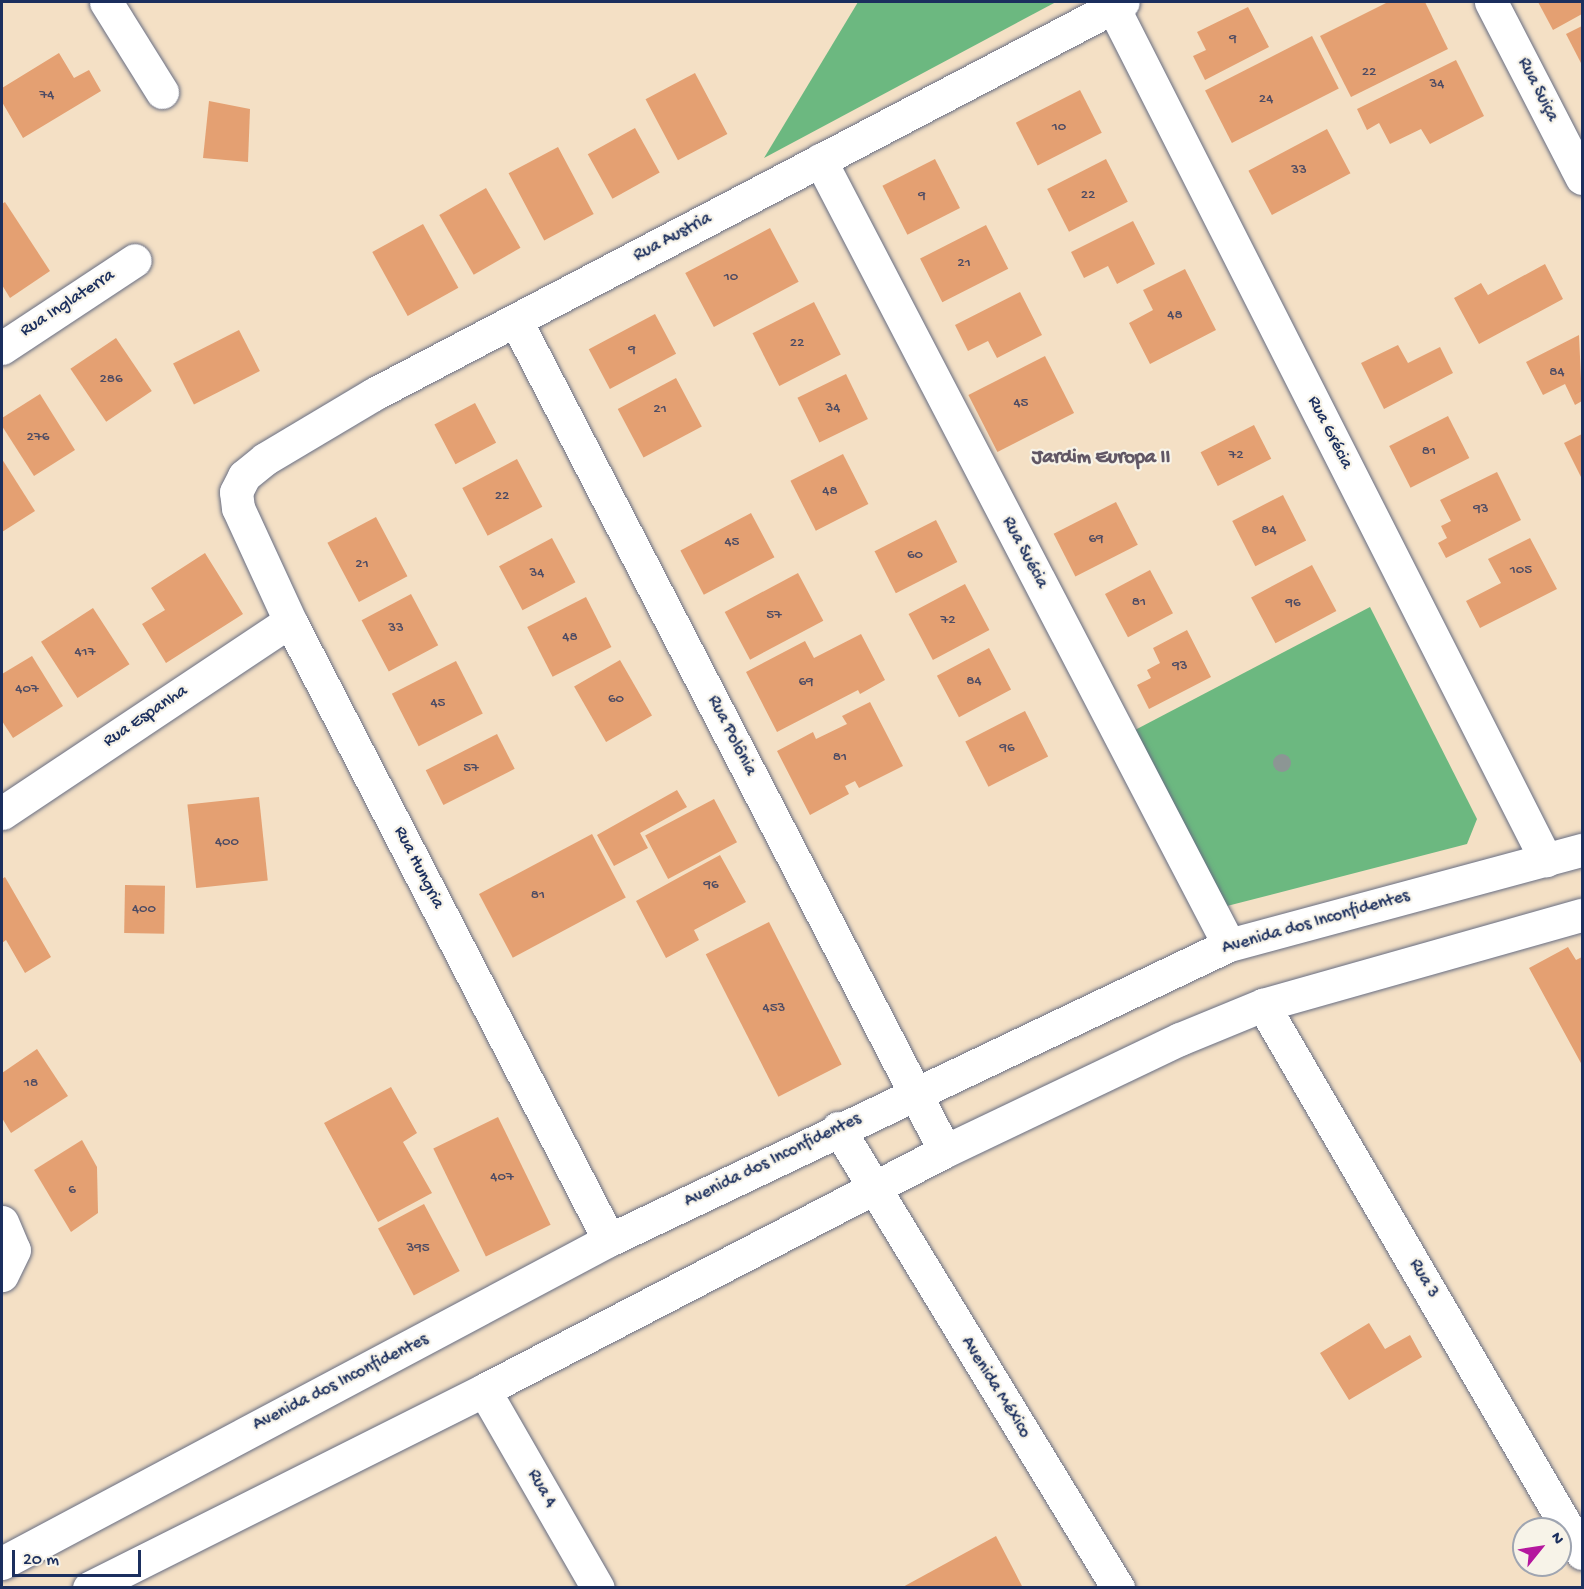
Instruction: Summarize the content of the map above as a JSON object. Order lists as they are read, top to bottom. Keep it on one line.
{"streets":{"street":["Rua Suiça","Rua Austria","Rua Inglaterra","Rua Grécia","Rua Suécia","Rua Espanha","Rua Polônia","Rua Hungria","Avenida dos Inconfidentes","Rua 3","Avenida México","Rua 4"]},"crossings":[["Rua Austria","Rua Grécia"],["Rua Austria","Rua Suécia"],["Rua Austria","Rua Polônia"],["Rua Austria","Rua Hungria"],["Rua Grécia","Avenida dos Inconfidentes"],["Rua Suécia","Avenida dos Inconfidentes"],["Rua Espanha","Rua Hungria"],["Rua Polônia","Avenida dos Inconfidentes"],["Rua Hungria","Avenida dos Inconfidentes"],["Avenida dos Inconfidentes","Avenida México"]],"districts":["Jardim Europa II"],"house_numbers":["9","22","34","74","24","10","33","22","9","21","10","48","22","9","84","286","45","34","21","276","81","72","48","22","93","84","69","45","60","21","105","34","81","96","57","72","33","48","417","93","84","69","407","60","45","96","81","57","400","96","81","400","453","18","407","6","395"],"scale_bar":"20 m","north":"top right"}
